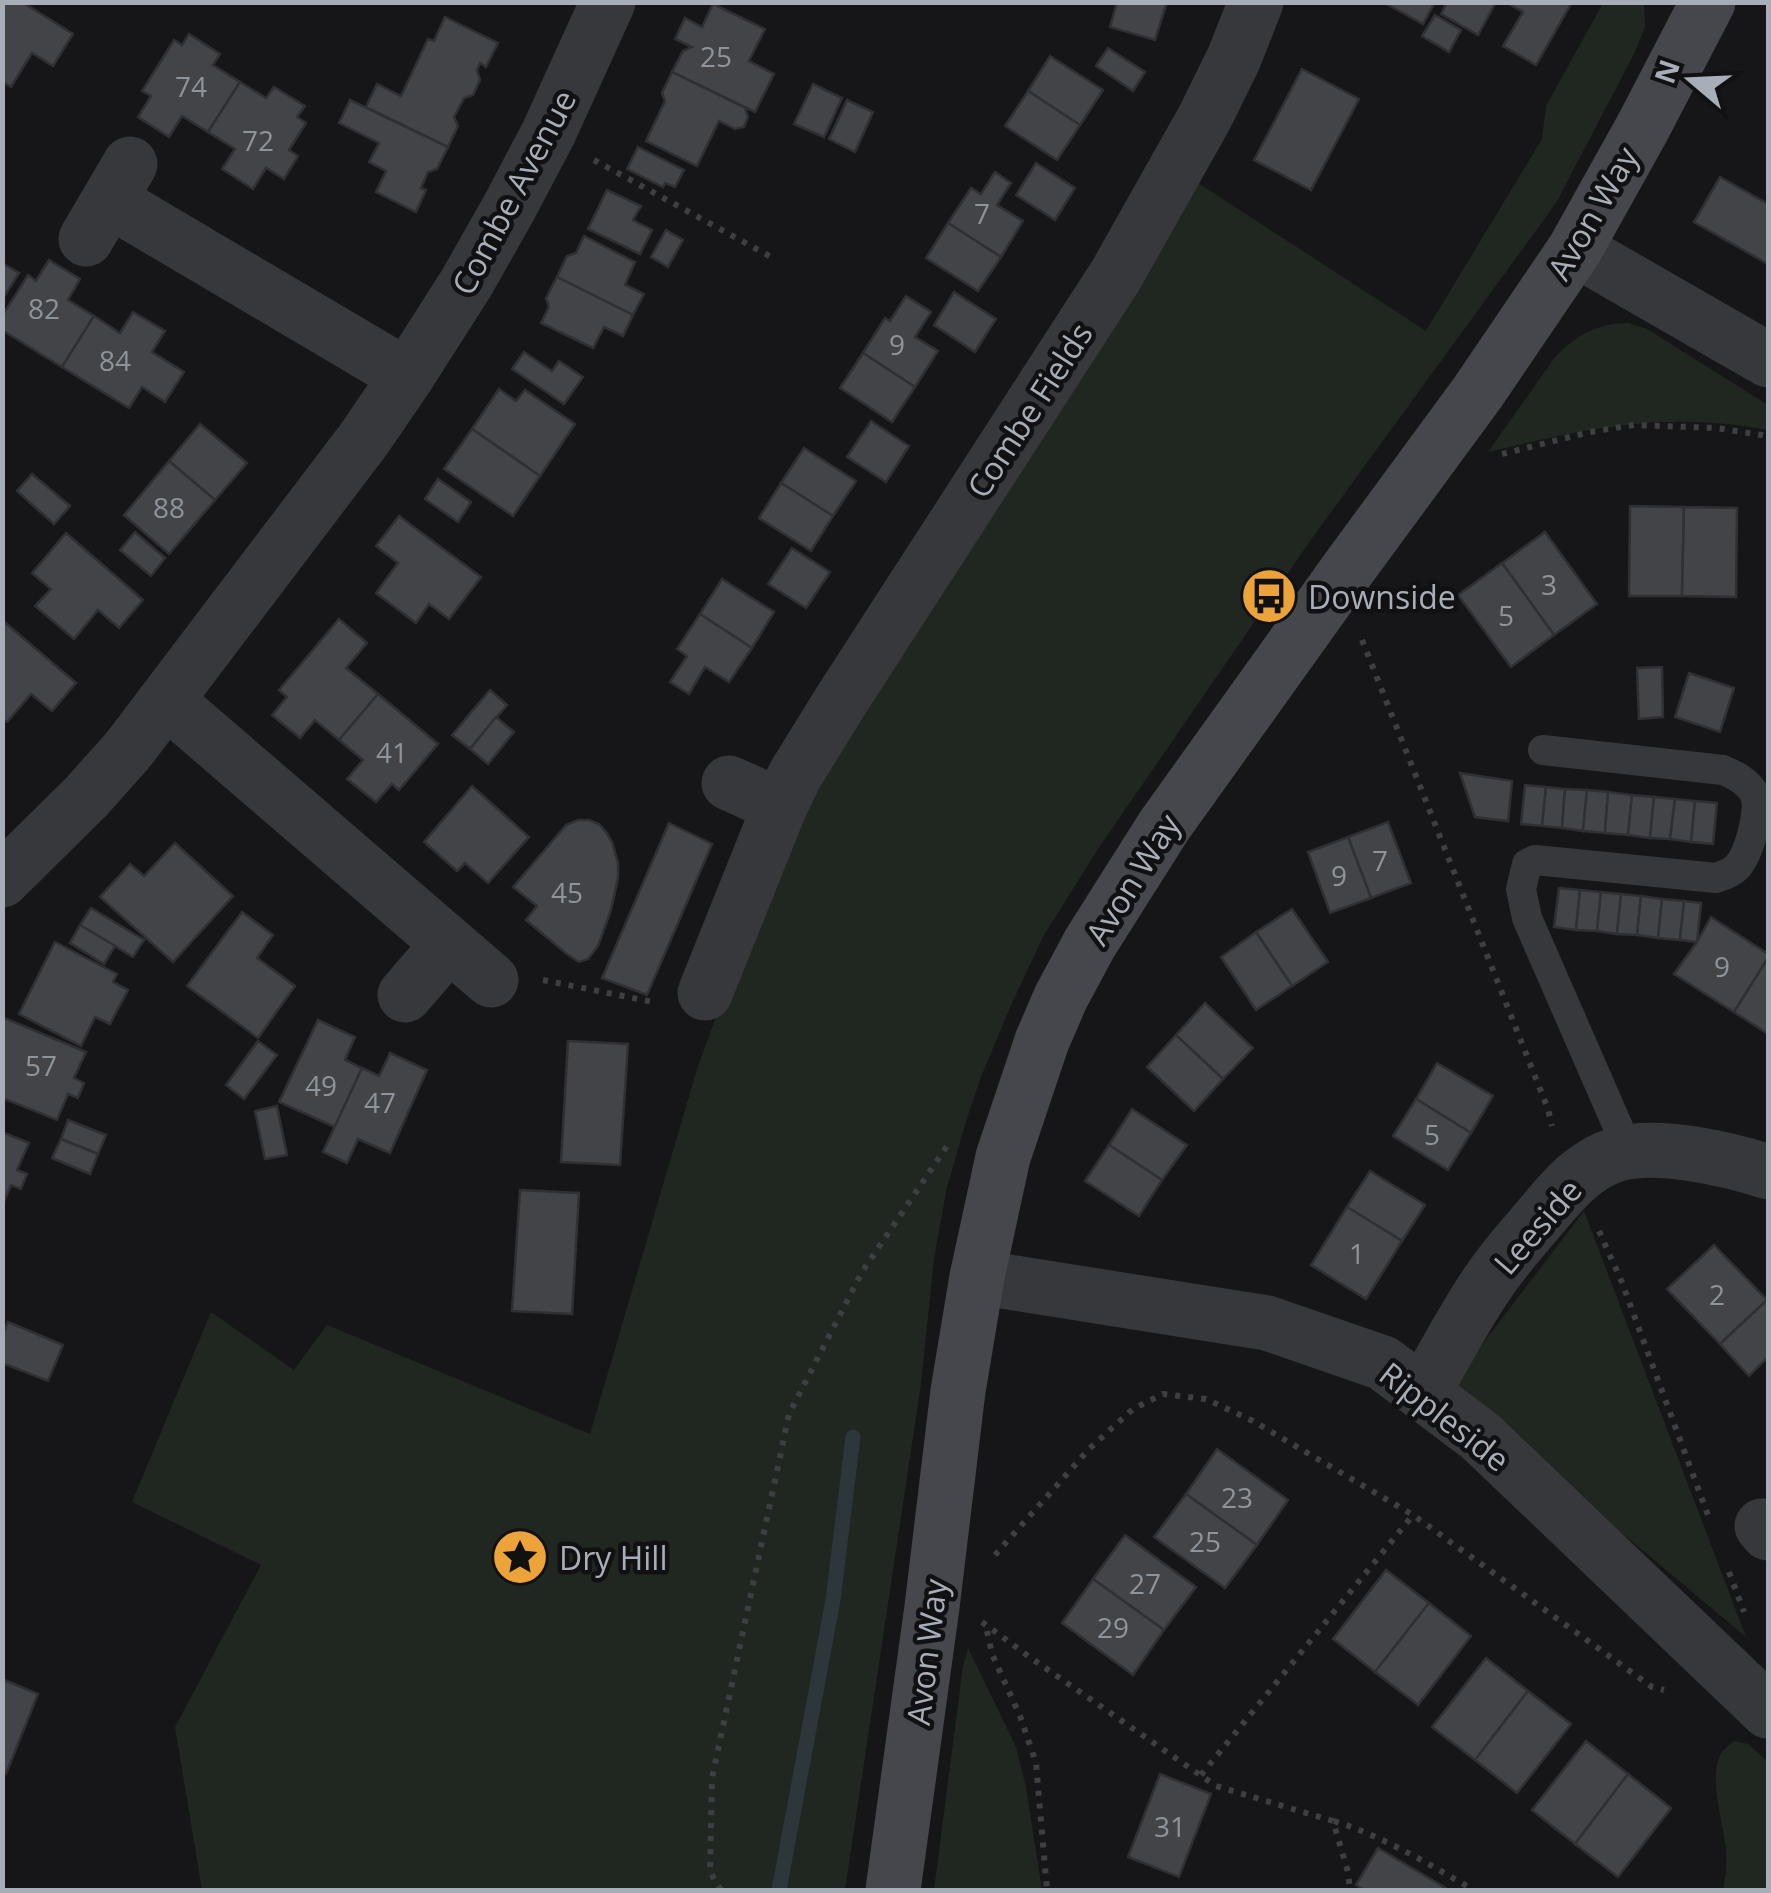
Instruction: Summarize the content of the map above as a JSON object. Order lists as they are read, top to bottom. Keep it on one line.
{"streets":{"street":["Combe Avenue","Avon Way","Combe Fields","Leeside","Rippleside"]},"crossings":[["Avon Way","Rippleside"],["Leeside","Rippleside"]],"places":{"bus stop":["Downside"],"place":["Dry Hill"]},"house_numbers":["25","74","72","7","82","9","84","88","3","5","41","7","9","45","9","57","49","47","5","1","2","23","25","27","29","31"],"north":"left"}
